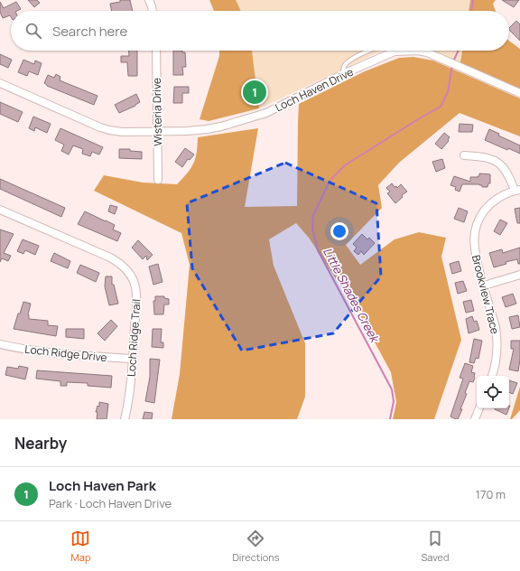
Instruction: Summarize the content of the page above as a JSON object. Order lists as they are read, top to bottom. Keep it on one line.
{"streets":{"street":["Loch Haven Drive","Wisteria Drive","Brookview Trace","Loch Ridge Trail","Loch Ridge Drive"]},"crossings":[["Loch Haven Drive","Wisteria Drive"],["Loch Ridge Trail","Loch Ridge Drive"]],"water":["Little Shades Creek"],"page":{"search":"Search here","pins":"1","heading":"Nearby","list":[{"mark":"1","name":"Loch Haven Park","note":"Park · Loch Haven Drive","value":"170 m"}],"nav":["Map","Directions","Saved"]}}
